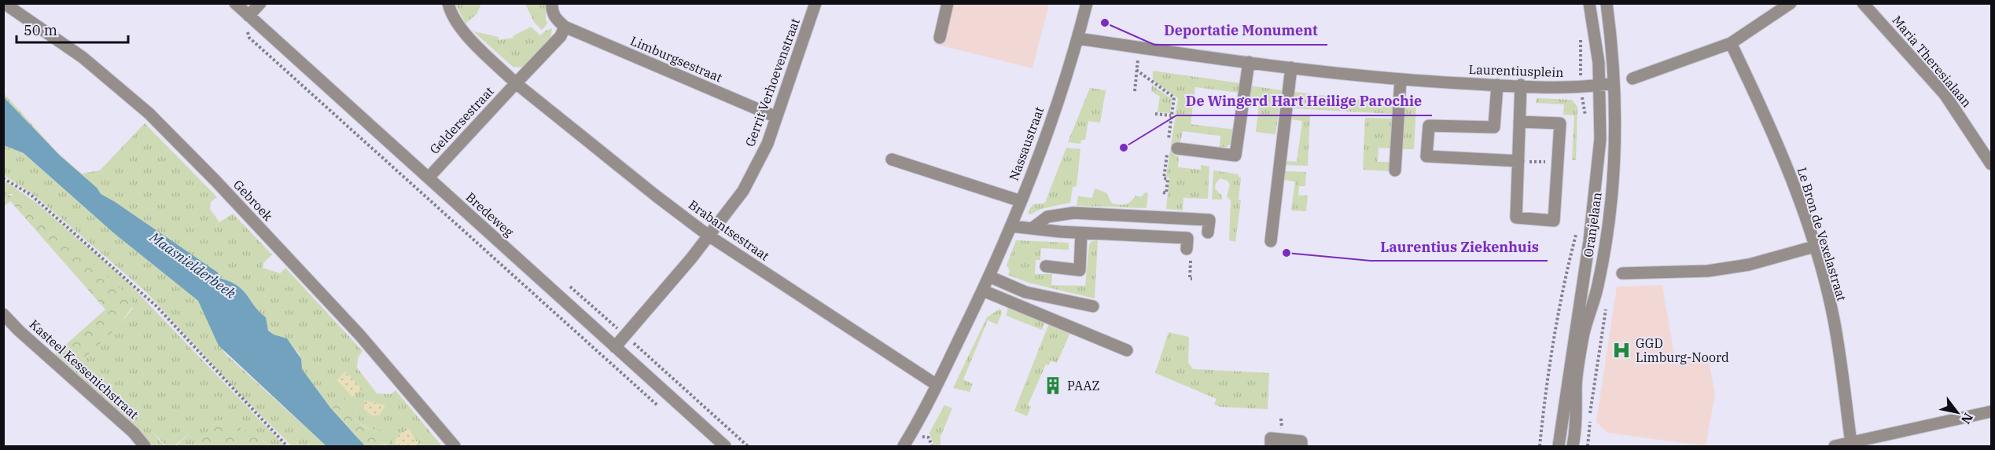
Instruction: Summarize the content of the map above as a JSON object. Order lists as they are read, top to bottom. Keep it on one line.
{"streets":{"street":["Limburgsestraat","Maria Theresialaan","Laurentiusplein","Gerrit Verhoevenstraat","Geldersestraat","Nassaustraat","Gebroek","Bredeweg","Oranjelaan","Brabantsestraat","Le Bron de Vexelastraat","Kasteel Kessenichstraat"]},"crossings":[["Limburgsestraat","Gerrit Verhoevenstraat"],["Limburgsestraat","Geldersestraat"],["Laurentiusplein","Nassaustraat"],["Laurentiusplein","Oranjelaan"],["Gerrit Verhoevenstraat","Bredeweg"],["Gerrit Verhoevenstraat","Brabantsestraat"],["Geldersestraat","Bredeweg"],["Geldersestraat","Brabantsestraat"],["Nassaustraat","Brabantsestraat"]],"water":["Maasnielderbeek"],"places":{"other":["Deportatie Monument","De Wingerd Hart Heilige Parochie","Laurentius Ziekenhuis"],"hospital":["GGD Limburg-Noord"],"building":["PAAZ"]},"scale_bar":"50 m","north":"bottom right"}
